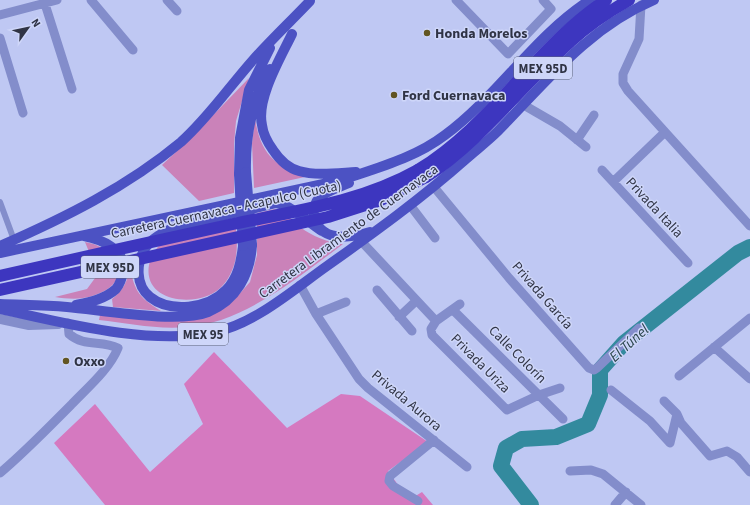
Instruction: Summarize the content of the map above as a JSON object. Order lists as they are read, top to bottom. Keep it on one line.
{"streets":{"highway":["MEX 95D","Carretera Cuernavaca - Acapulco (Cuota)"],"main road":["Carretera Libramiento de Cuernavaca","MEX 95"],"street":["Privada Italia","Privada García","Calle Colorín","Privada Uriza","Privada Aurora"]},"crossings":[["Carretera Libramiento de Cuernavaca","Privada García"],["Carretera Libramiento de Cuernavaca","Privada Uriza"],["Carretera Libramiento de Cuernavaca","Privada Aurora"],["Calle Colorín","Privada Uriza"]],"water":["El Túnel"],"places":["Honda Morelos","Ford Cuernavaca","Oxxo"],"north":"top right"}
